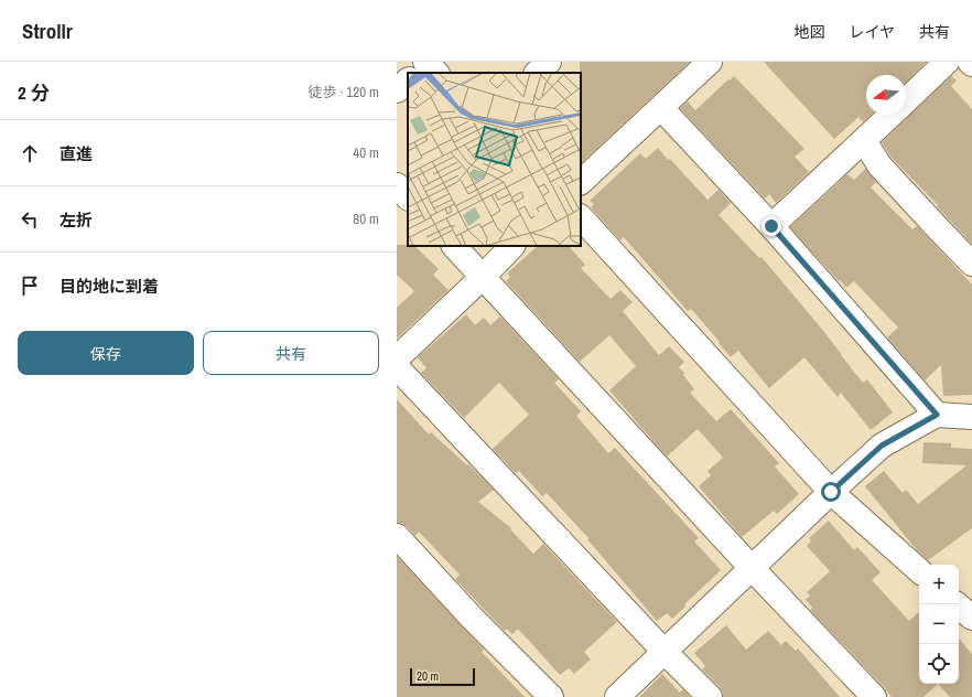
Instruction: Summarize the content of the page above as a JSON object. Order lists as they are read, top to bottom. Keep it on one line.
{"scale_bar":"20 m","north":"left","page":{"header":"Strollr","nav":["地図","レイヤ","共有"],"heading":["2 分","徒歩 · 120 m"],"list":[["直進","40 m"],["左折","80 m"],"目的地に到着"],"buttons":["保存","共有"],"map_buttons":["+","−"],"scale":"20 m"}}
